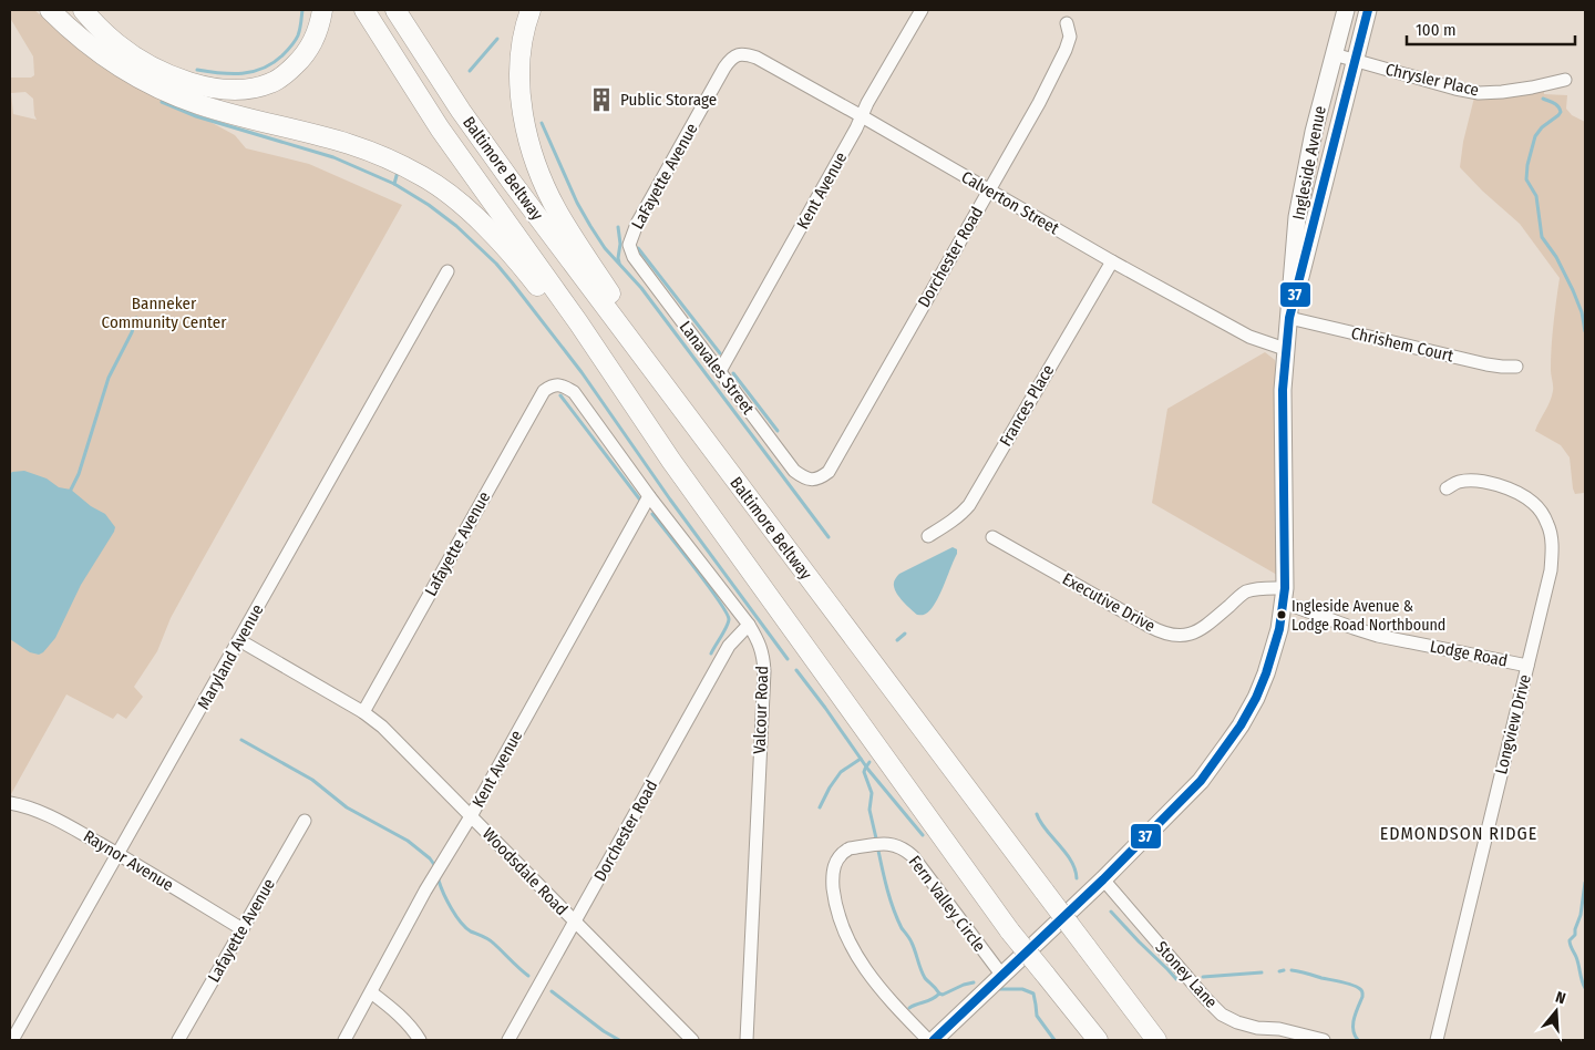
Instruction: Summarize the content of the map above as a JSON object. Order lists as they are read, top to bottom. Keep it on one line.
{"streets":{"highway":["Baltimore Beltway"],"main road":["Ingleside Avenue"],"street":["Chrysler Place","LaFayette Avenue","Kent Avenue","Calverton Street","Dorchester Road","Chrishem Court","Lanavales Street","Frances Place","Lafayette Avenue","Executive Drive","Lodge Road","Maryland Avenue","Valcour Road","Longview Drive","Raynor Avenue","Woodsdale Road","Fern Valley Circle","Stoney Lane"]},"crossings":[["Chrysler Place","Ingleside Avenue"],["Ingleside Avenue","Calverton Street"],["Ingleside Avenue","Chrishem Court"],["Ingleside Avenue","Executive Drive"],["Ingleside Avenue","Lodge Road"],["Ingleside Avenue","Fern Valley Circle"],["Ingleside Avenue","Stoney Lane"],["LaFayette Avenue","Calverton Street"],["LaFayette Avenue","Lanavales Street"],["Kent Avenue","Calverton Street"],["Kent Avenue","Lanavales Street"],["Kent Avenue","Valcour Road"],["Kent Avenue","Woodsdale Road"],["Calverton Street","Dorchester Road"],["Calverton Street","Frances Place"],["Dorchester Road","Lanavales Street"],["Dorchester Road","Valcour Road"],["Dorchester Road","Woodsdale Road"],["Lafayette Avenue","Valcour Road"],["Lafayette Avenue","Raynor Avenue"],["Lafayette Avenue","Woodsdale Road"],["Executive Drive","Lodge Road"],["Lodge Road","Longview Drive"],["Maryland Avenue","Raynor Avenue"],["Maryland Avenue","Woodsdale Road"]],"districts":["EDMONDSON RIDGE"],"parks":["Banneker Community Center"],"places":{"building":["Public Storage"],"other":["Ingleside Avenue & Lodge Road Northbound"]},"lines":["transit line 37"],"scale_bar":"100 m","north":"top"}
